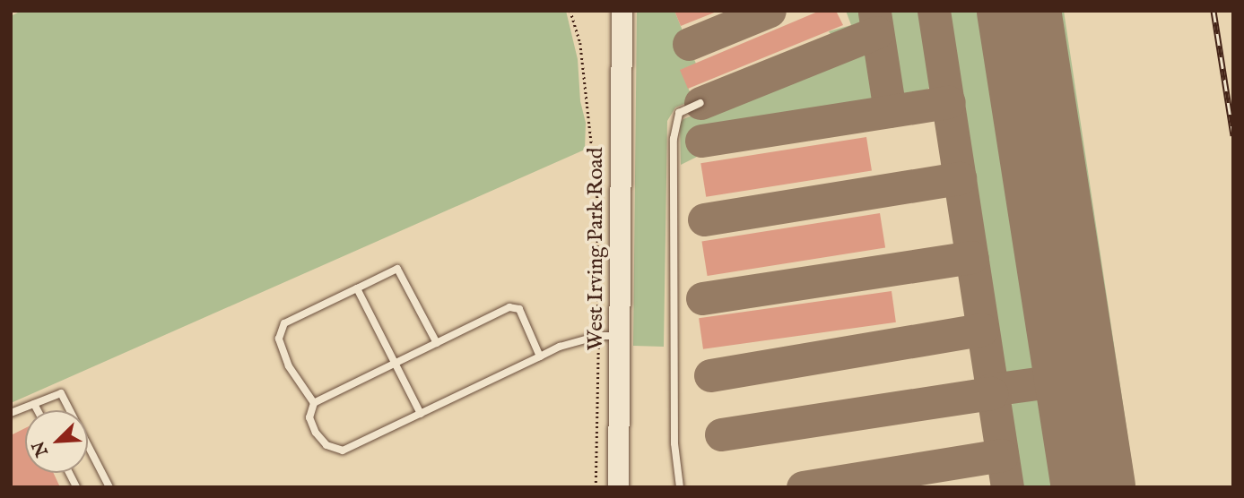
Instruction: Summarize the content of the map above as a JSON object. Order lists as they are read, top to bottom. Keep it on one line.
{"streets":{"main road":["West Irving Park Road"]},"north":"bottom left"}
